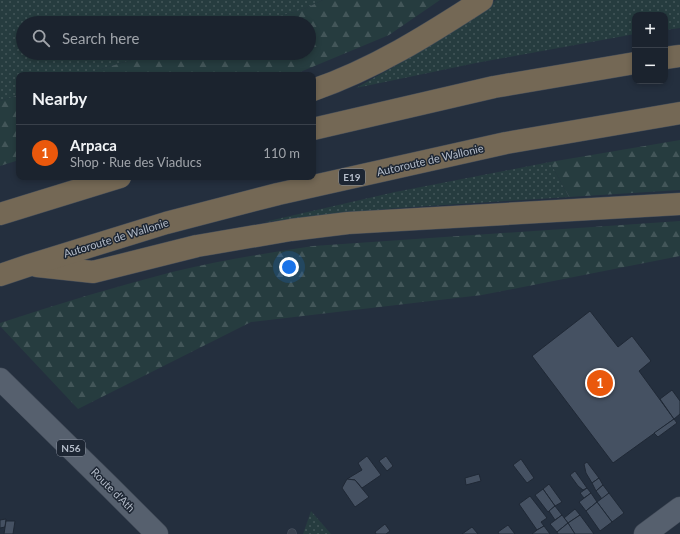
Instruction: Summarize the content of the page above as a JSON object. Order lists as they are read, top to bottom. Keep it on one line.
{"streets":{"highway":["Autoroute de Wallonie","E19"],"main road":["N56","Route d'Ath"]},"page":{"map_buttons":["+","−"],"search":"Search here","heading":"Nearby","list":[{"mark":"1","name":"Arpaca","note":"Shop · Rue des Viaducs","value":"110 m"}],"pins":"1"}}
